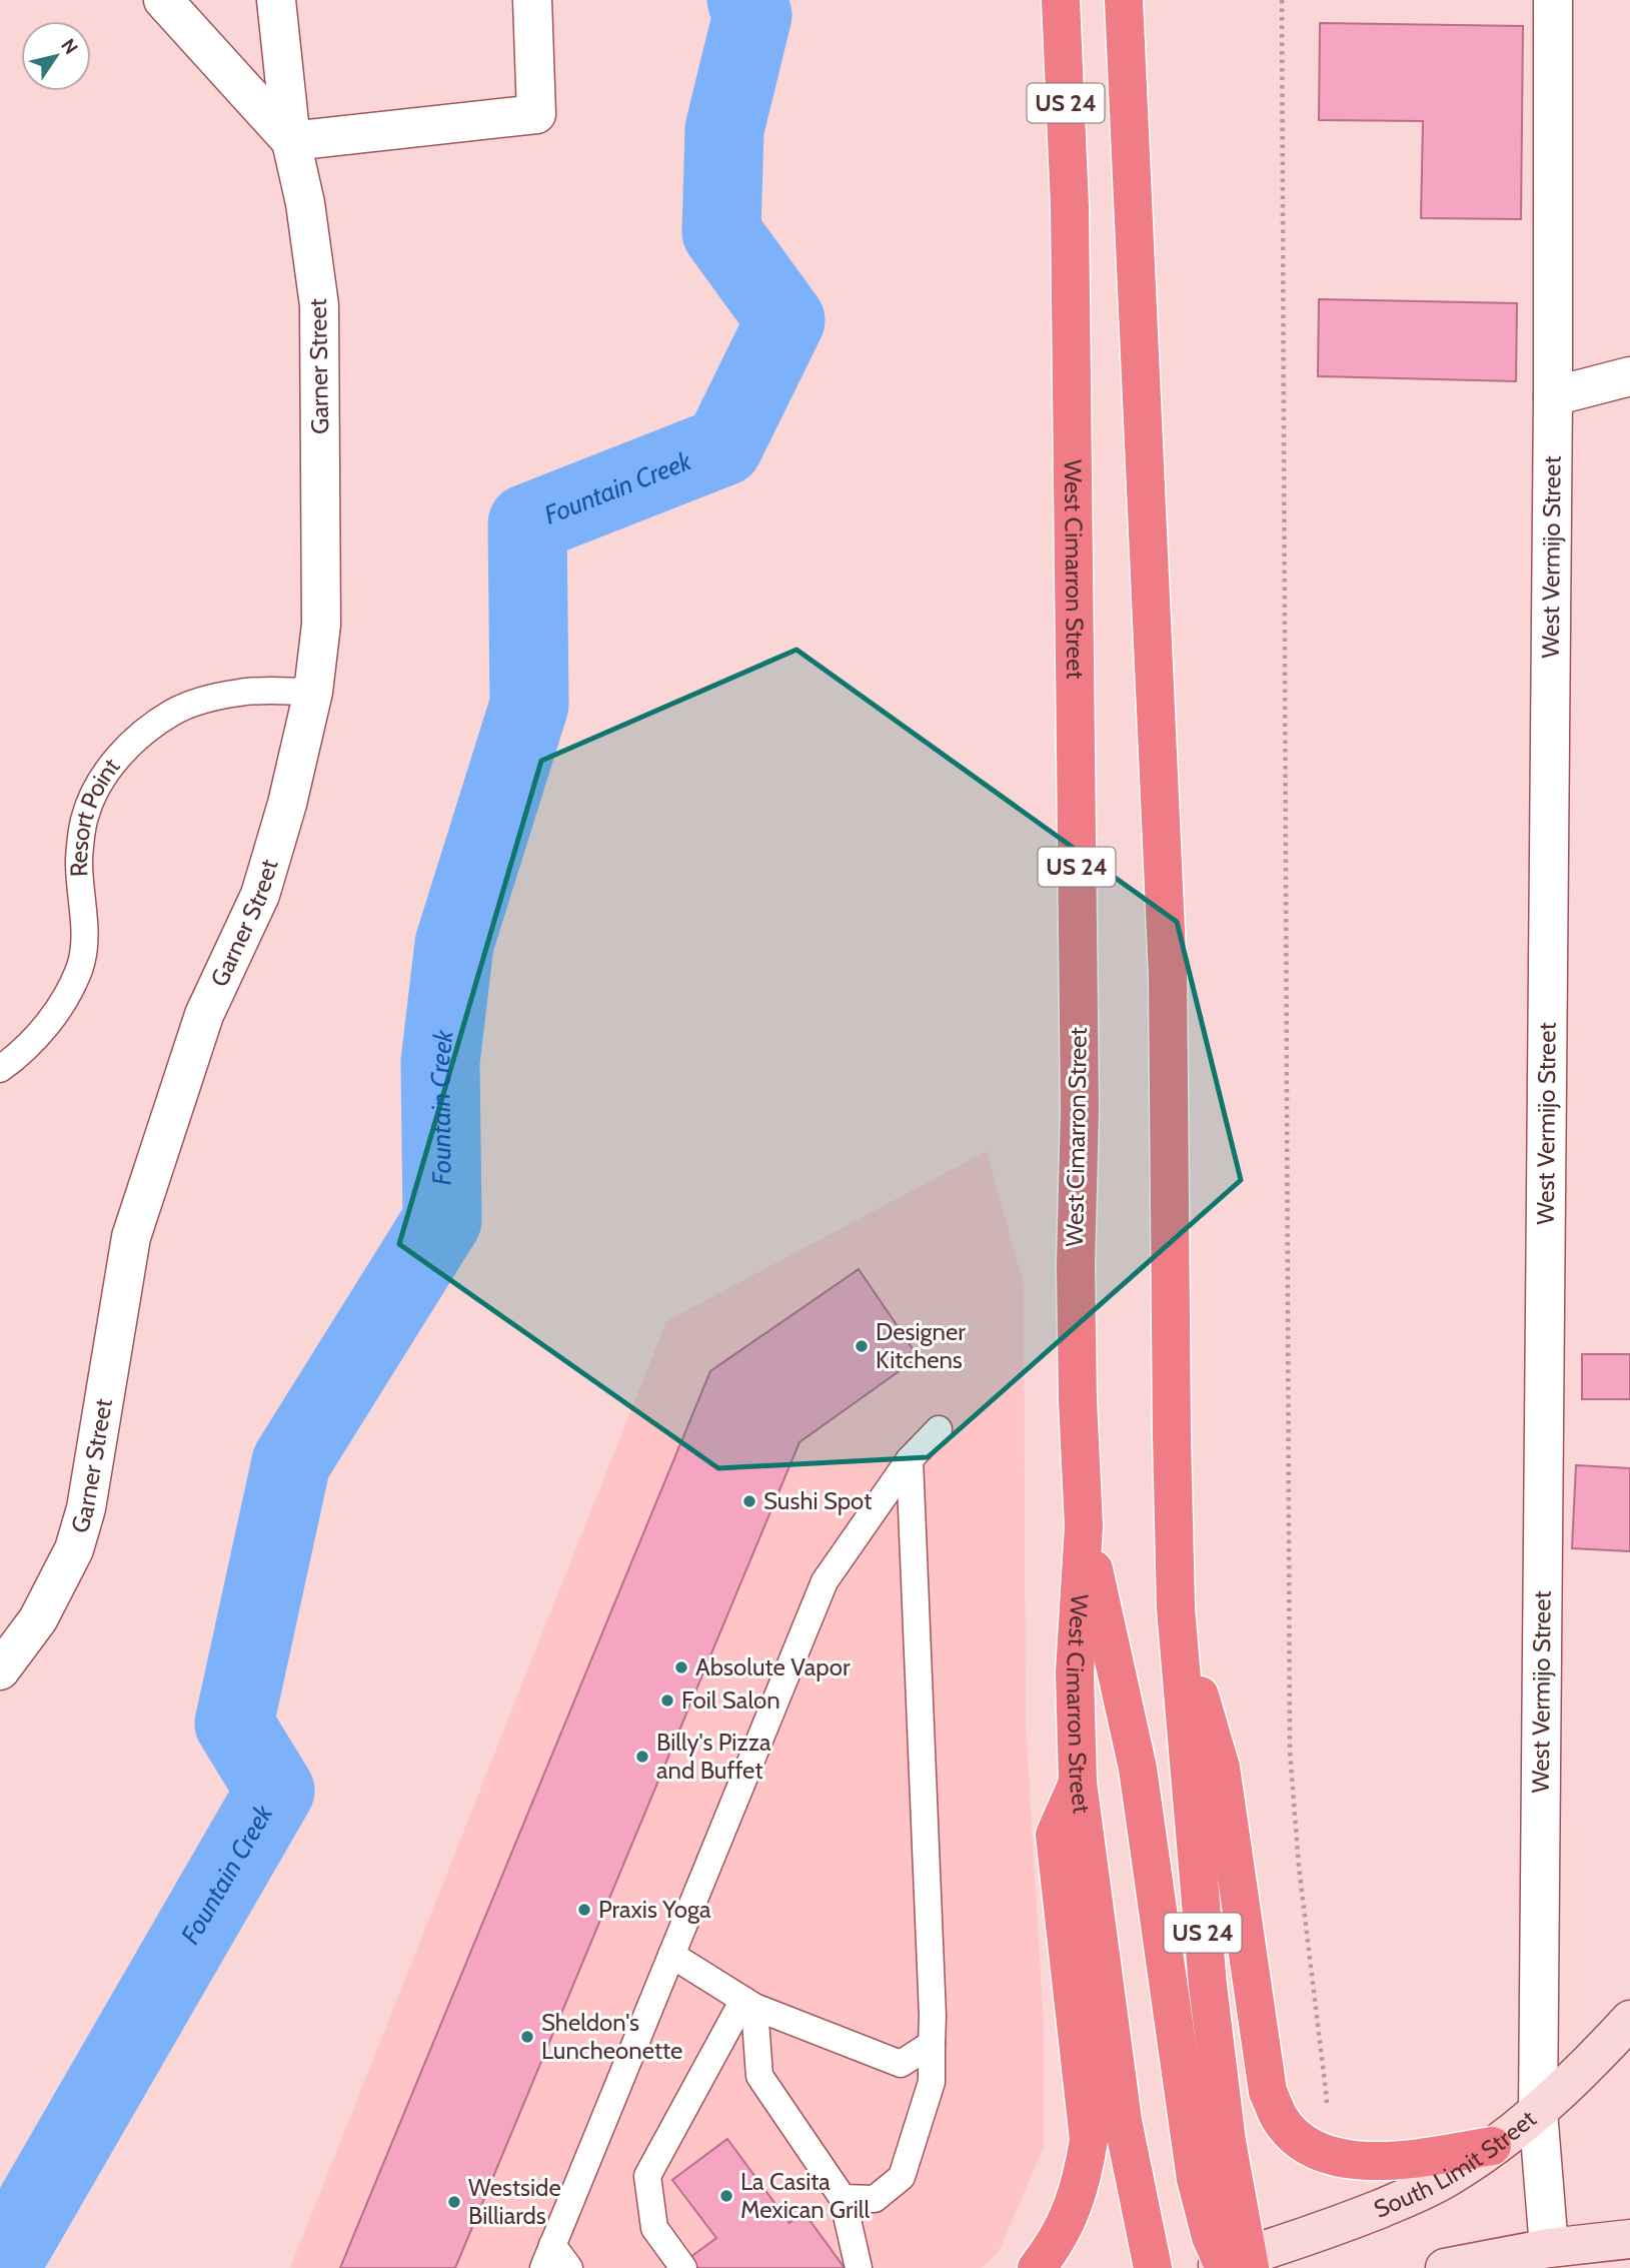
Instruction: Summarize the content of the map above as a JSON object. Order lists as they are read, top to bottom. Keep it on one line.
{"streets":{"highway":["US 24","West Cimarron Street"],"main road":["South Limit Street"],"street":["Garner Street","West Vermijo Street"],"lane":["Resort Point"]},"crossings":[["US 24","South Limit Street"],["Garner Street","Resort Point"],["West Vermijo Street","South Limit Street"]],"water":["Fountain Creek"],"places":["Designer Kitchens","Sushi Spot","Absolute Vapor","Foil Salon","Billy's Pizza and Buffet","Praxis Yoga","Sheldon's Luncheonette","La Casita Mexican Grill","Westside Billiards"],"north":"top right"}
